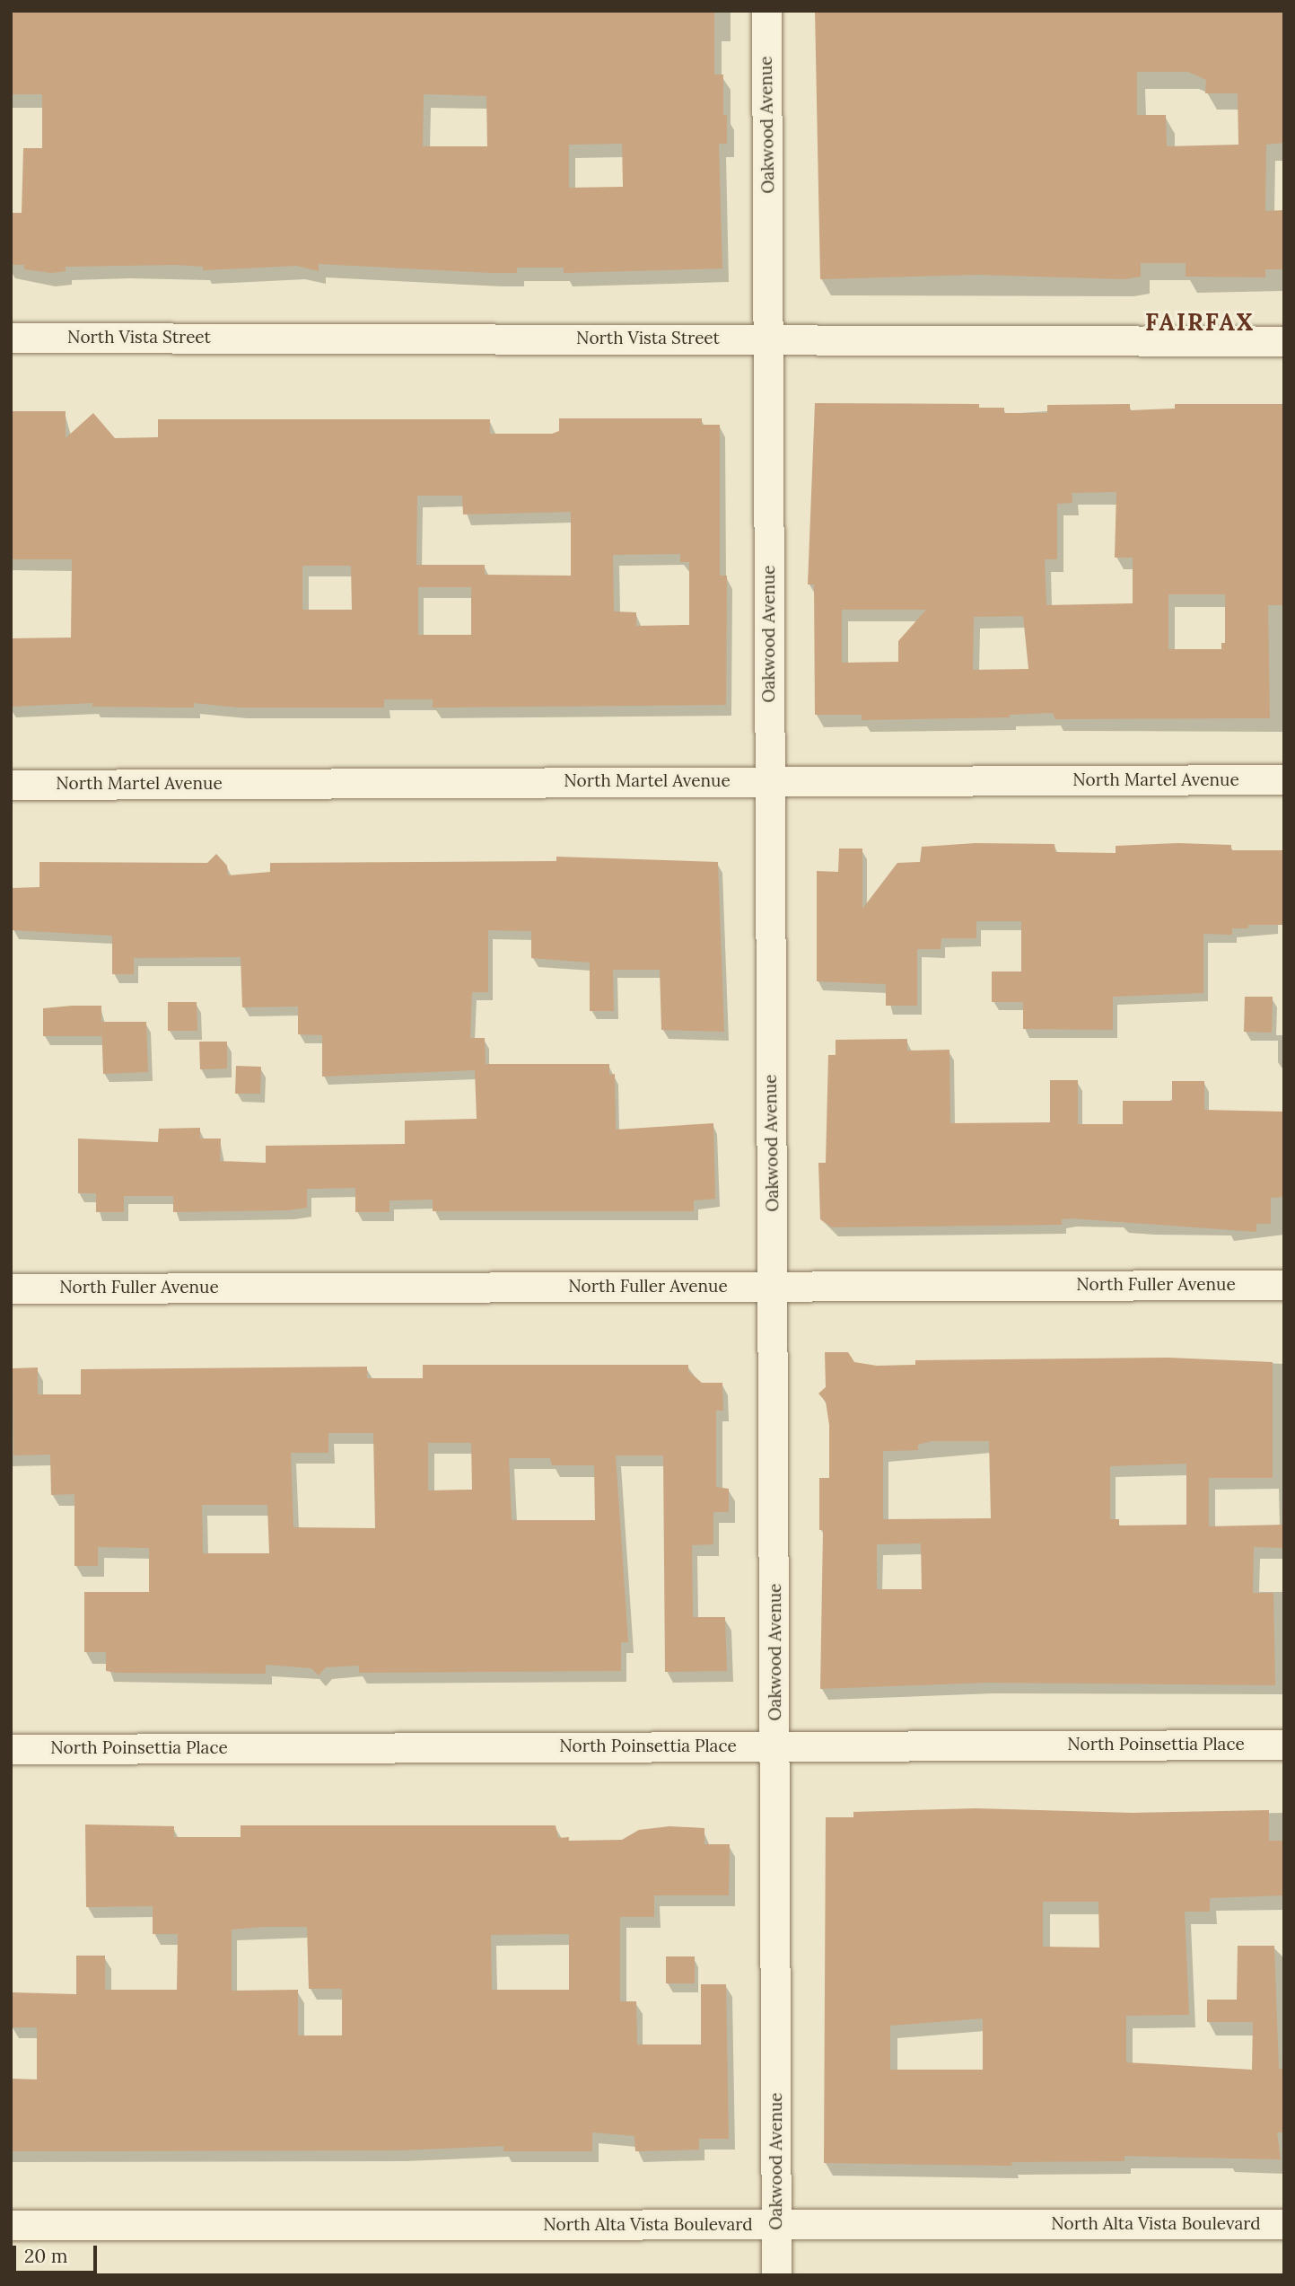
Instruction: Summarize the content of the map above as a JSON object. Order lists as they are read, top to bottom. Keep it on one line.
{"streets":{"street":["Oakwood Avenue","North Vista Street","North Martel Avenue","North Fuller Avenue","North Poinsettia Place","North Alta Vista Boulevard"]},"crossings":[["Oakwood Avenue","North Vista Street"],["Oakwood Avenue","North Martel Avenue"],["Oakwood Avenue","North Fuller Avenue"],["Oakwood Avenue","North Poinsettia Place"],["Oakwood Avenue","North Alta Vista Boulevard"]],"districts":["FAIRFAX"],"scale_bar":"20 m"}
